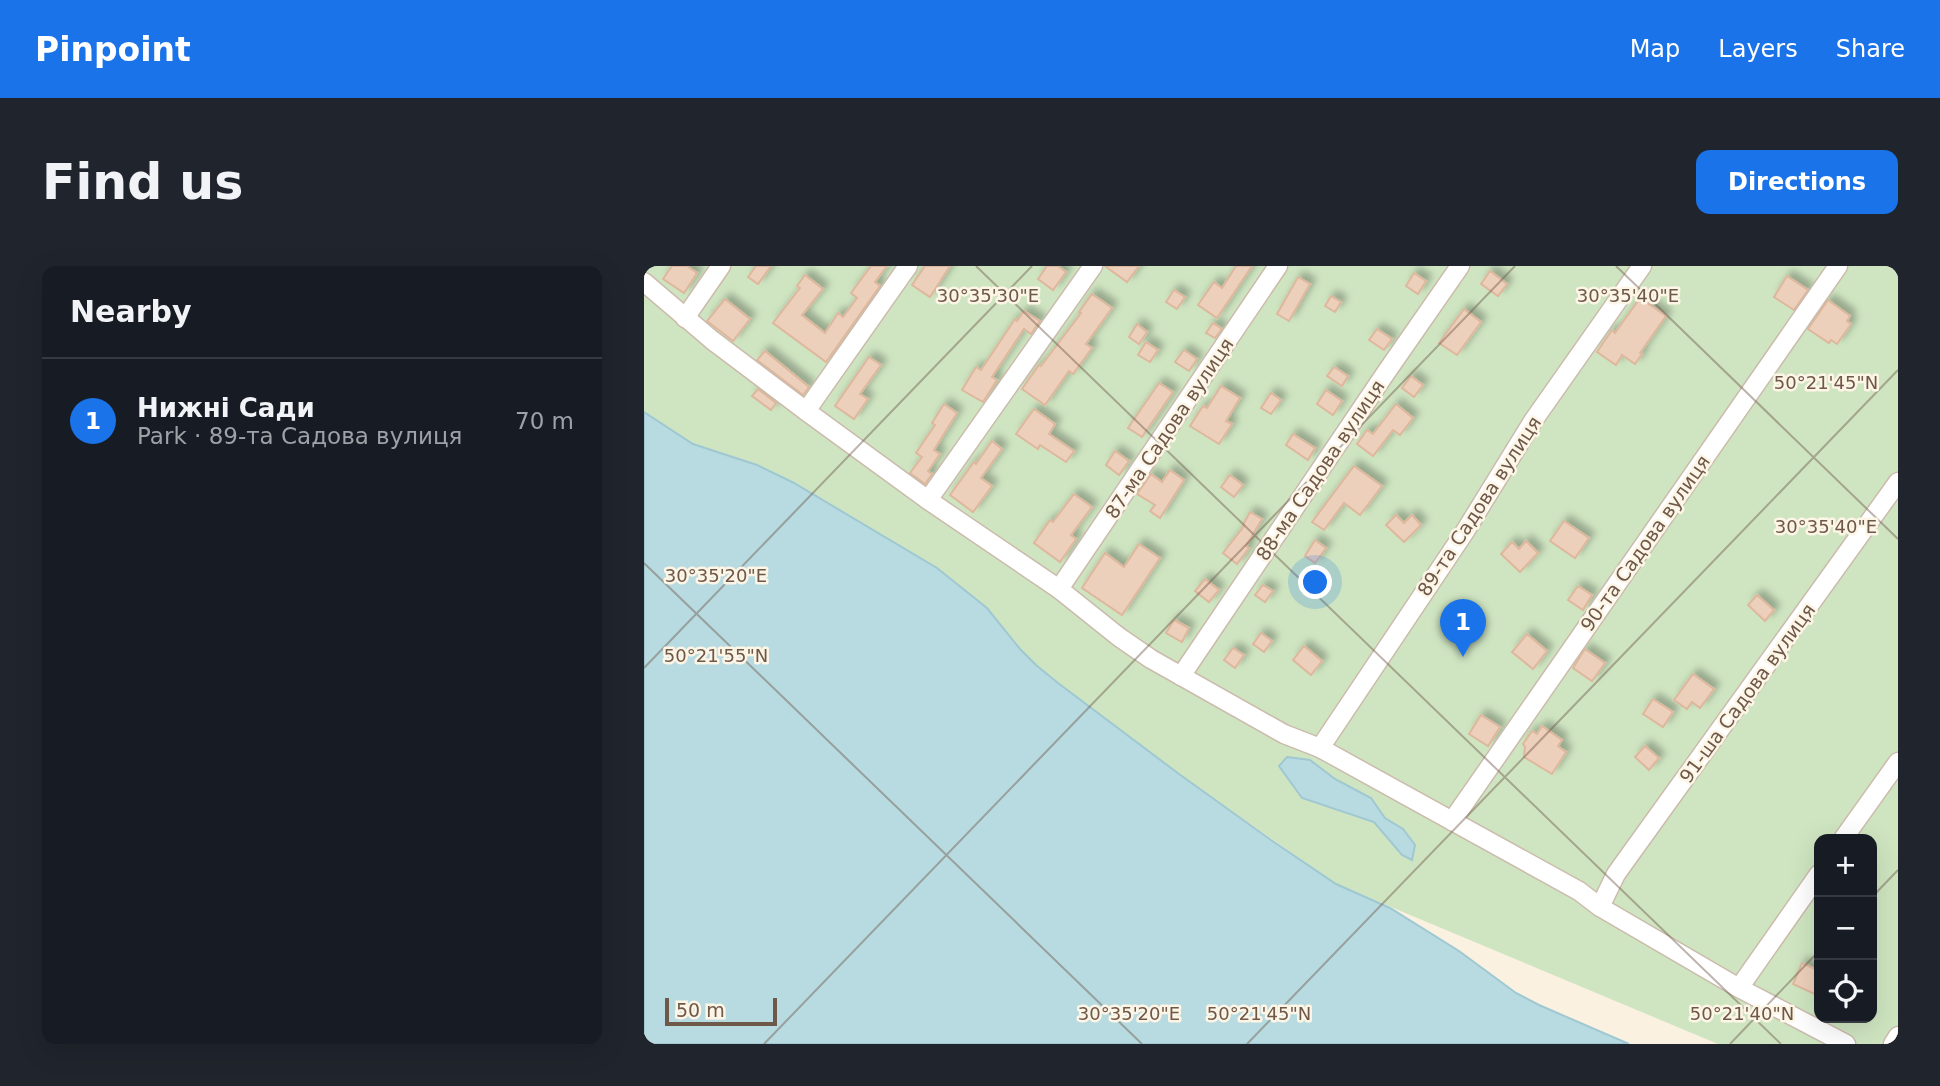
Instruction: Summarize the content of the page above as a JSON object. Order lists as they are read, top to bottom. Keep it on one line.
{"streets":{"street":["87-ма Садова вулиця","88-ма Садова вулиця","89-та Садова вулиця","90-та Садова вулиця","91-ша Садова вулиця"]},"scale_bar":"50 m","page":{"header":"Pinpoint","nav":["Map","Layers","Share"],"buttons":"Directions","title":"Find us","heading":"Nearby","list":[{"mark":"1","name":"Нижні Сади","note":"Park · 89-та Садова вулиця","value":"70 m"}],"pins":"1","map_buttons":["+","−"],"scale":"50 m"},"coordinates":["30°35'30\"E","30°35'40\"E","50°21'45\"N","30°35'20\"E","50°21'55\"N","50°21'40\"N"]}
